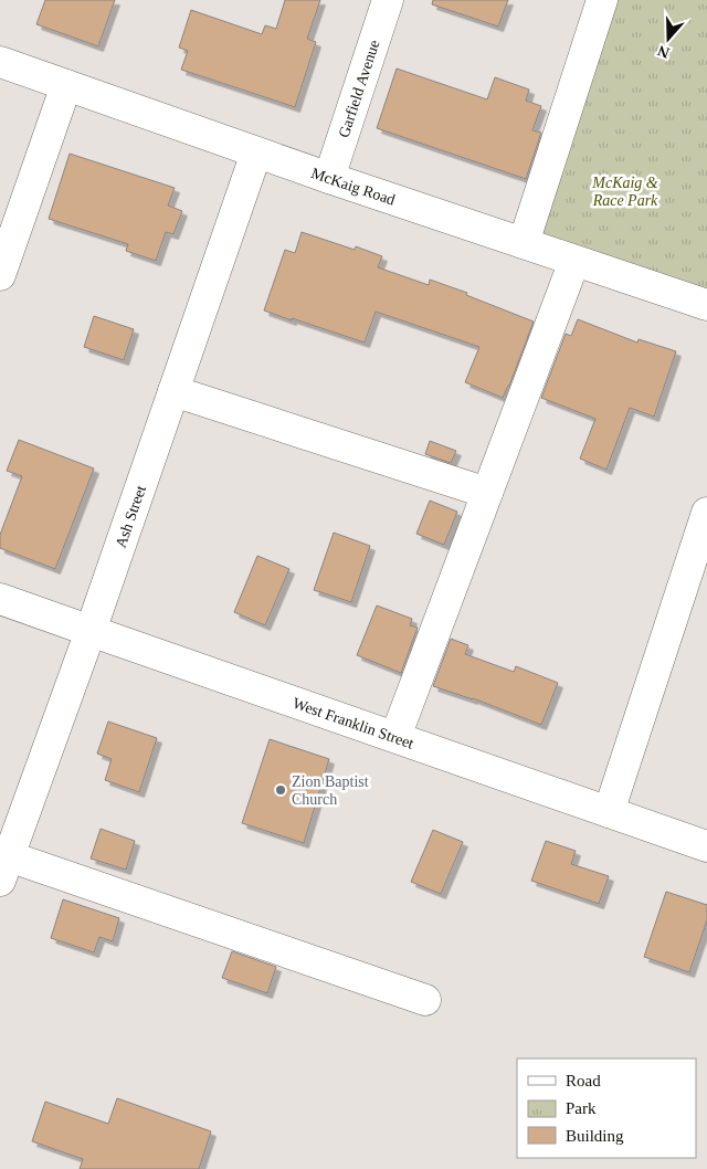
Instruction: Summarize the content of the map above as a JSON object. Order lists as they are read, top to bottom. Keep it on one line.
{"streets":{"street":["Garfield Avenue","McKaig Road","Ash Street","West Franklin Street"]},"crossings":[["Garfield Avenue","McKaig Road"],["McKaig Road","Ash Street"],["Ash Street","West Franklin Street"]],"parks":["McKaig & Race Park"],"places":["Zion Baptist Church"],"legend":["Road","Park","Building"],"north":"bottom"}
